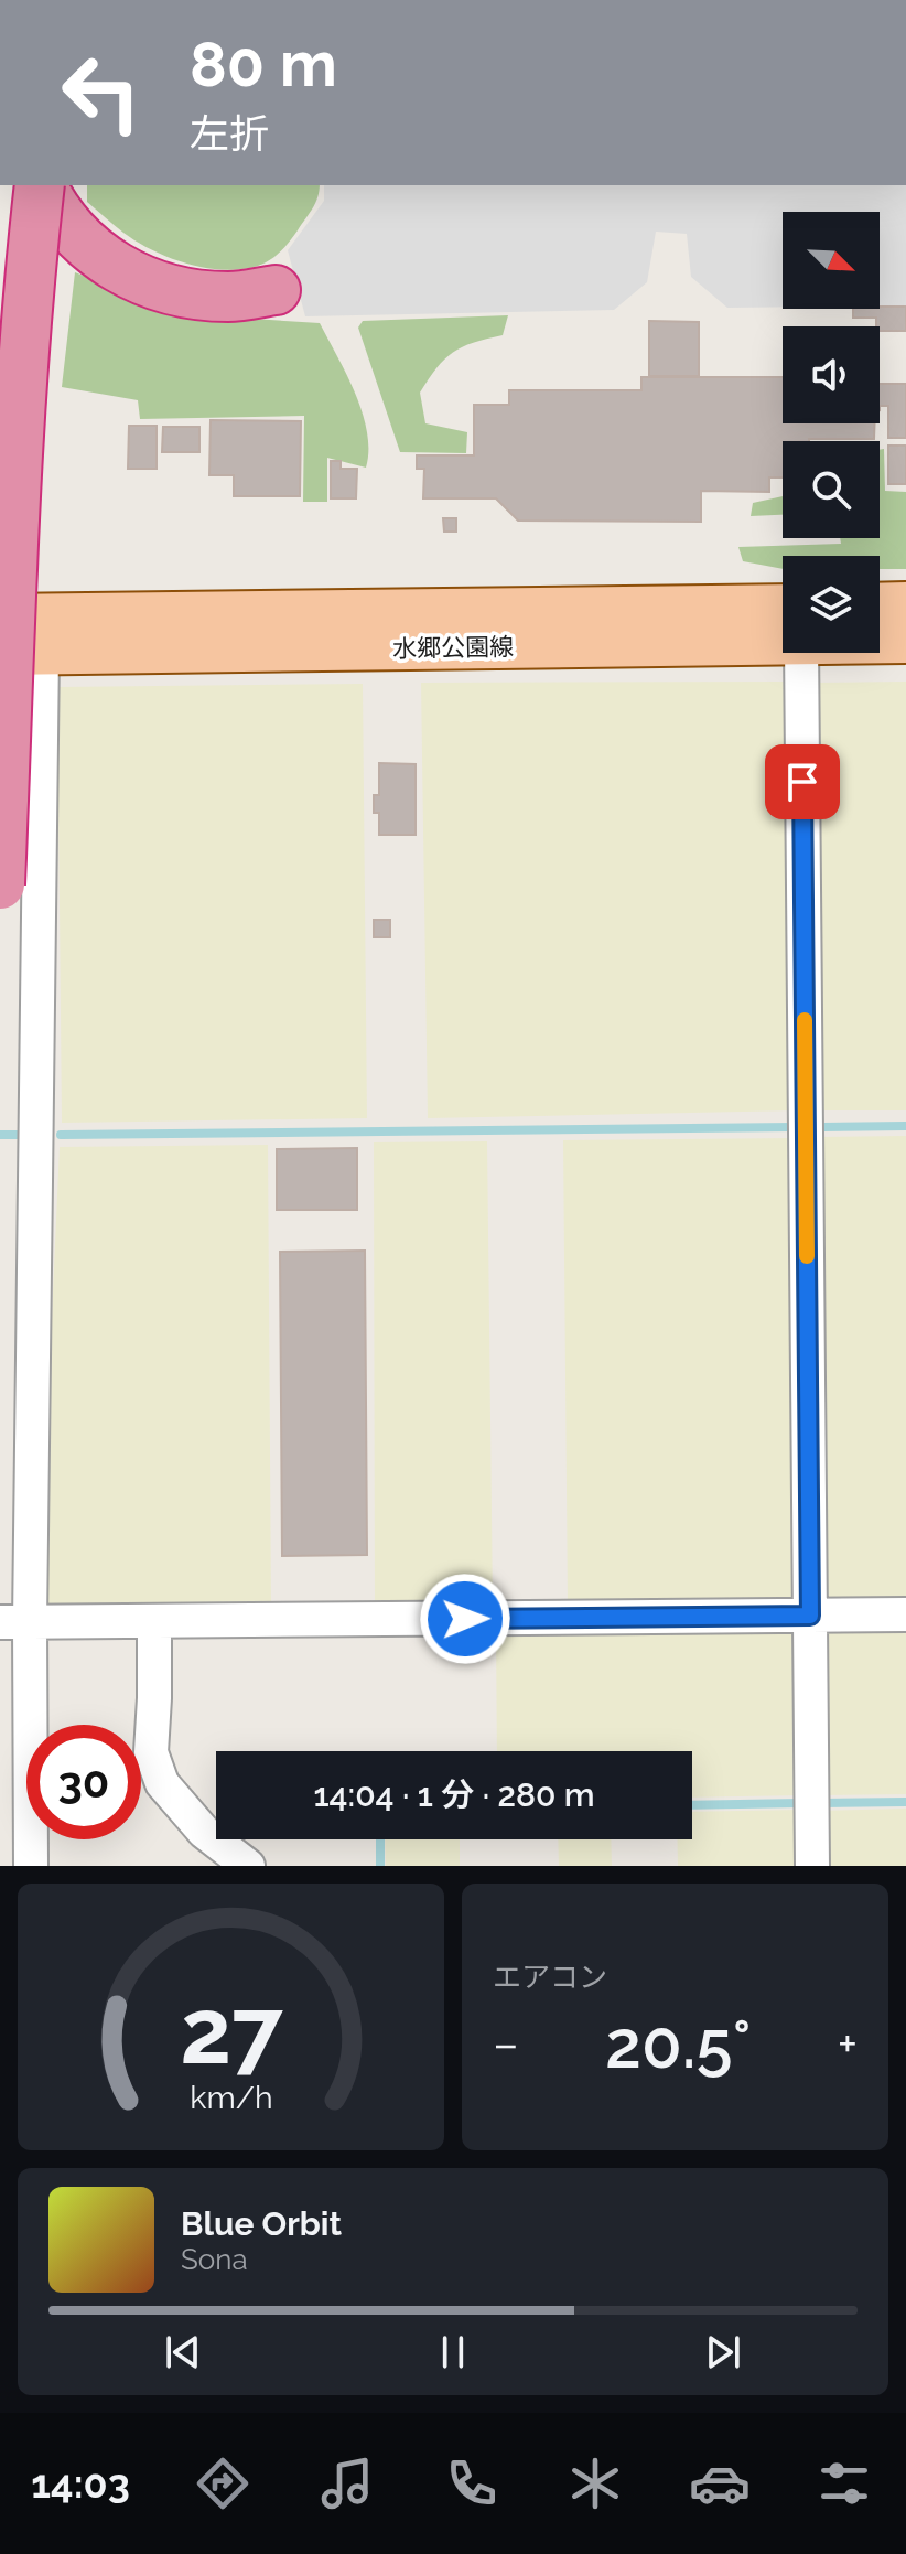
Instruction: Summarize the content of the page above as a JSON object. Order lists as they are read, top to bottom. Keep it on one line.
{"streets":{"main road":["水郷公園線"]},"north":"bottom right","page":{"turn":["80 m","左折"],"limit":"30","trip":"14:04 · 1 分 · 280 m","tile":"エアコン","heat":["−","20.5°","+"],"song":["Blue Orbit","Sona"],"tabs":"14:03","gauge":["27","km/h"]}}
